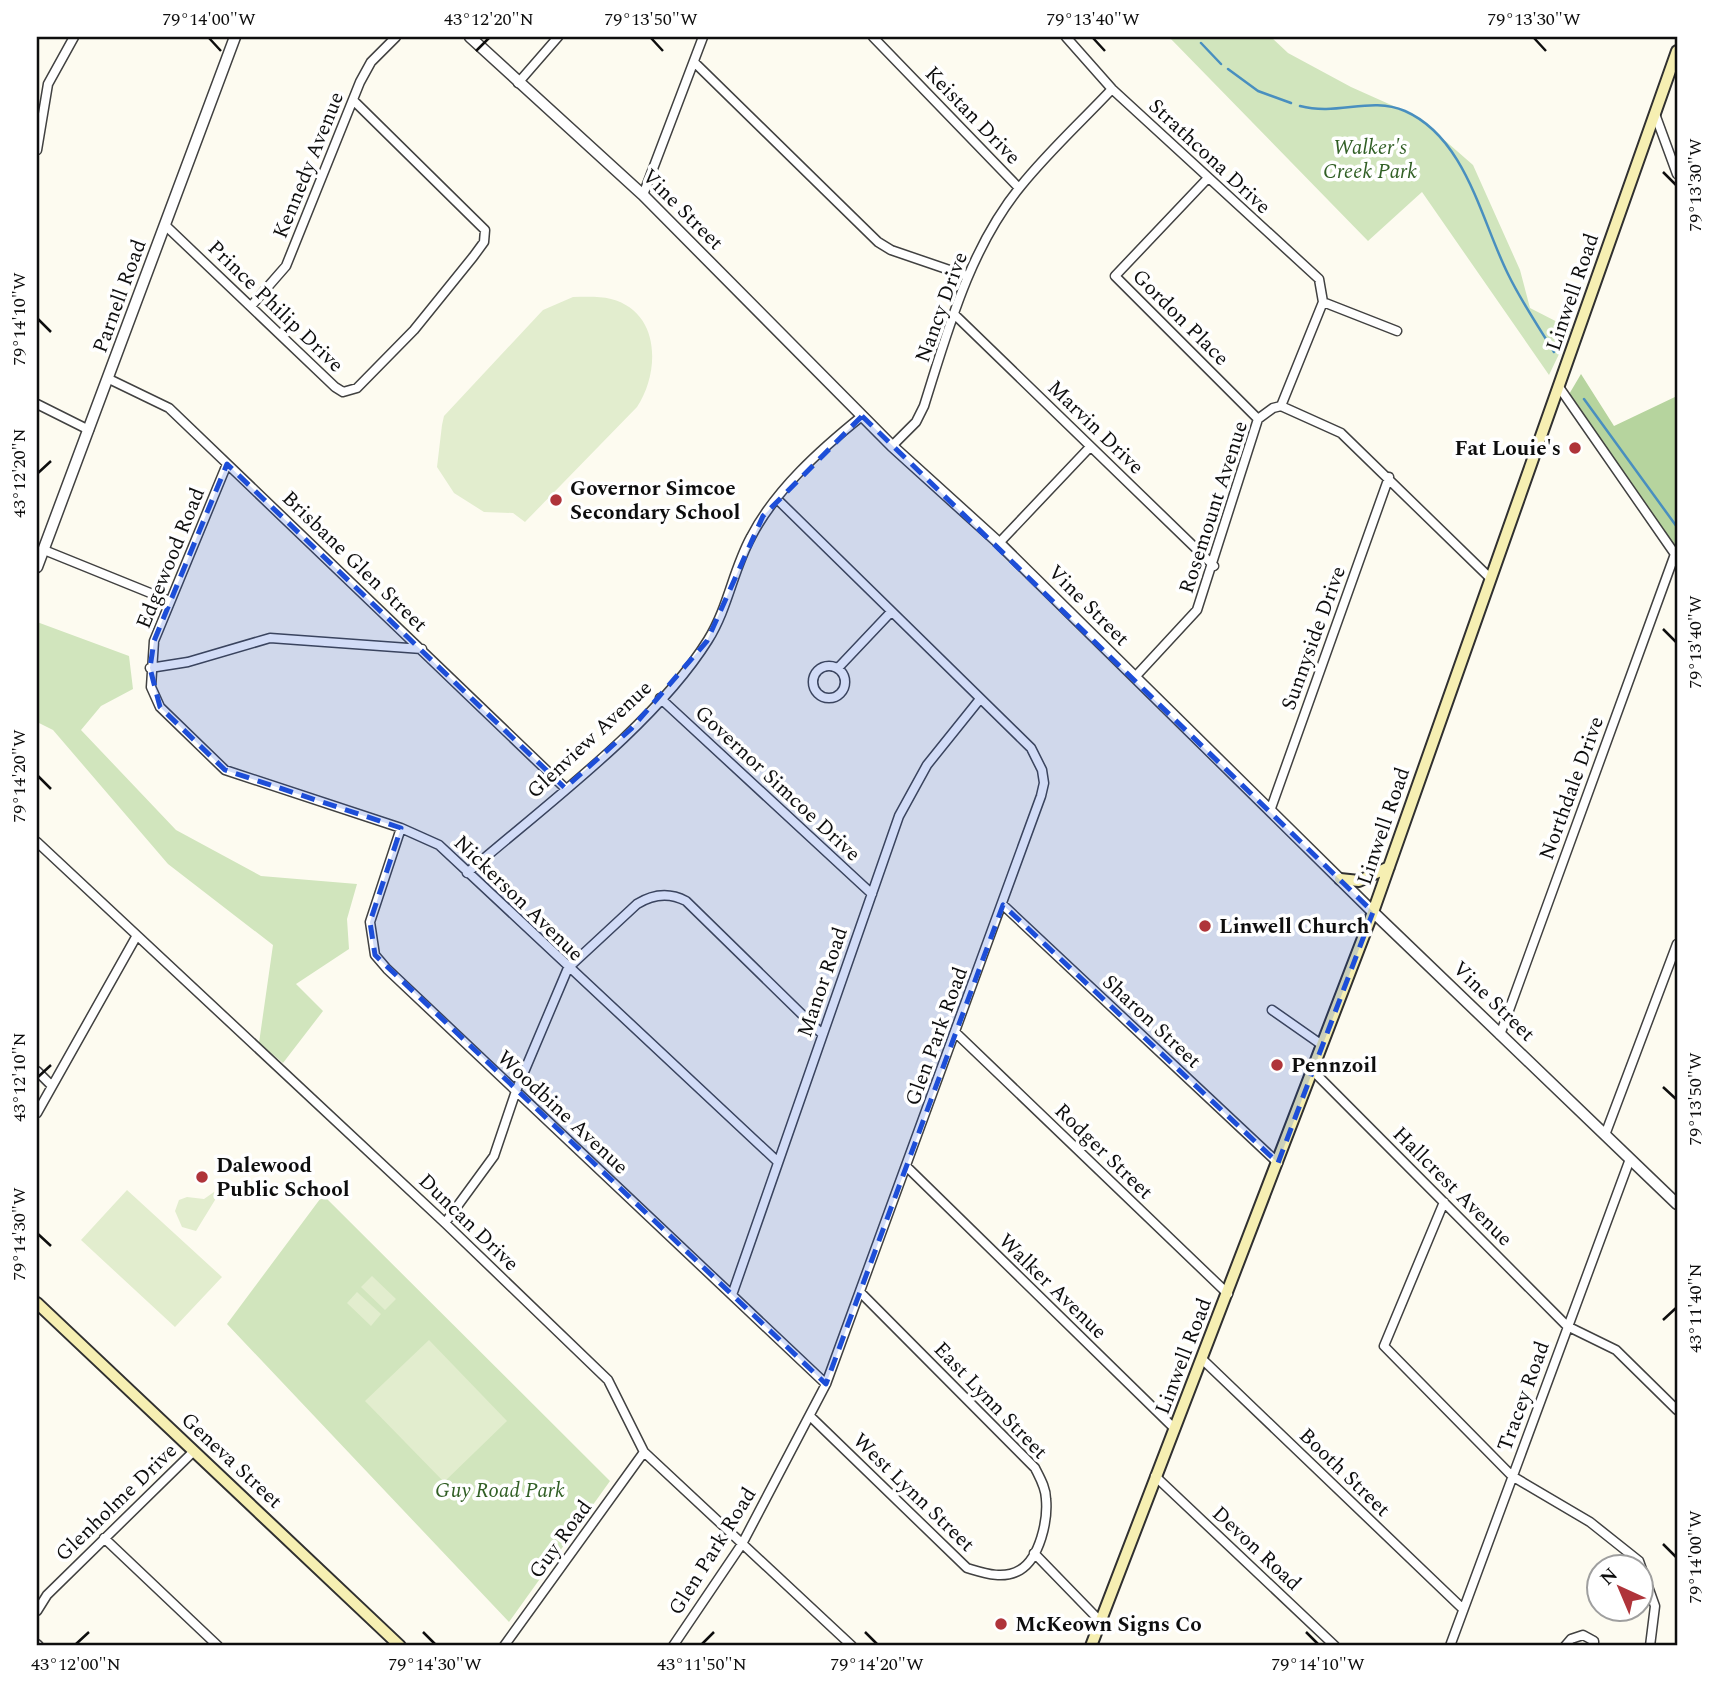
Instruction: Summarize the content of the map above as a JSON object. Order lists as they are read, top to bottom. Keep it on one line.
{"streets":{"main road":["Linwell Road","Geneva Street"],"street":["Keistan Drive","Strathcona Drive","Kennedy Avenue","Vine Street","Parnell Road","Prince Philip Drive","Nancy Drive","Gordon Place","Marvin Drive","Rosemount Avenue","Edgewood Road","Brisbane Glen Street","Sunnyside Drive","Glenview Avenue","Governor Simcoe Drive","Northdale Drive","Nickerson Avenue","Manor Road","Sharon Street","Glen Park Road","Woodbine Avenue","Rodger Street","Hallcrest Avenue","Duncan Drive","Walker Avenue","Tracey Road","East Lynn Street","Booth Street","West Lynn Street","Glenholme Drive","Guy Road","Devon Road"]},"crossings":[["Keistan Drive","Nancy Drive"],["Strathcona Drive","Nancy Drive"],["Strathcona Drive","Gordon Place"],["Kennedy Avenue","Prince Philip Drive"],["Vine Street","Linwell Road"],["Vine Street","Nancy Drive"],["Vine Street","Rosemount Avenue"],["Vine Street","Sunnyside Drive"],["Vine Street","Glenview Avenue"],["Vine Street","Northdale Drive"],["Vine Street","Tracey Road"],["Linwell Road","Sharon Street"],["Linwell Road","Rodger Street"],["Linwell Road","Hallcrest Avenue"],["Linwell Road","Walker Avenue"],["Linwell Road","Booth Street"],["Linwell Road","Devon Road"],["Parnell Road","Prince Philip Drive"],["Parnell Road","Brisbane Glen Street"],["Nancy Drive","Marvin Drive"],["Gordon Place","Rosemount Avenue"],["Marvin Drive","Rosemount Avenue"],["Edgewood Road","Brisbane Glen Street"],["Edgewood Road","Nickerson Avenue"],["Brisbane Glen Street","Glenview Avenue"],["Glenview Avenue","Governor Simcoe Drive"],["Glenview Avenue","Nickerson Avenue"],["Glenview Avenue","Glen Park Road"],["Governor Simcoe Drive","Manor Road"],["Nickerson Avenue","Manor Road"],["Nickerson Avenue","Woodbine Avenue"],["Manor Road","Glen Park Road"],["Manor Road","Woodbine Avenue"],["Sharon Street","Glen Park Road"],["Glen Park Road","Woodbine Avenue"],["Glen Park Road","Rodger Street"],["Glen Park Road","Duncan Drive"],["Glen Park Road","Walker Avenue"],["Glen Park Road","East Lynn Street"],["Glen Park Road","West Lynn Street"],["Hallcrest Avenue","Tracey Road"],["Duncan Drive","Guy Road"],["Tracey Road","Booth Street"],["East Lynn Street","West Lynn Street"],["Geneva Street","Glenholme Drive"]],"parks":["Walker's Creek Park","Guy Road Park"],"places":["Fat Louie's","Governor Simcoe Secondary School","Linwell Church","Pennzoil","Dalewood Public School","McKeown Signs Co"],"north":"top left","coordinates":["79°14'00\"W","43°12'20\"N","79°13'50\"W","79°13'40\"W","79°13'30\"W","79°14'10\"W","79°14'20\"W","43°12'10\"N","79°14'30\"W","43°11'40\"N","43°12'00\"N","43°11'50\"N"]}
